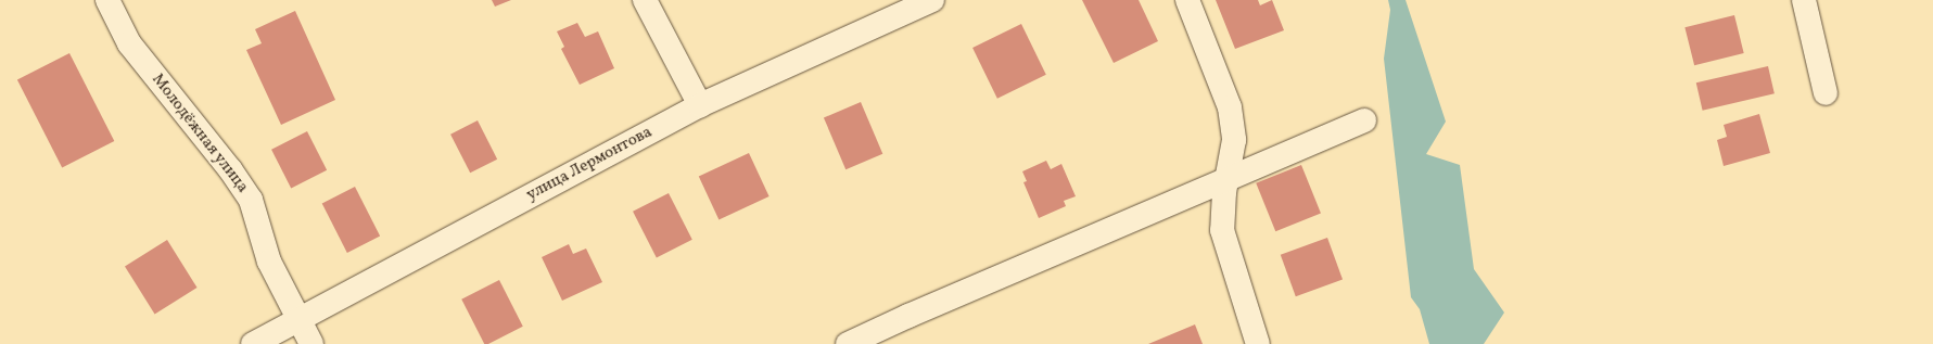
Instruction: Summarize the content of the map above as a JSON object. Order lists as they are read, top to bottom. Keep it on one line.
{"streets":{"street":["Молодёжная улица","улица Лермонтова"]},"crossings":[["Молодёжная улица","улица Лермонтова"]]}
